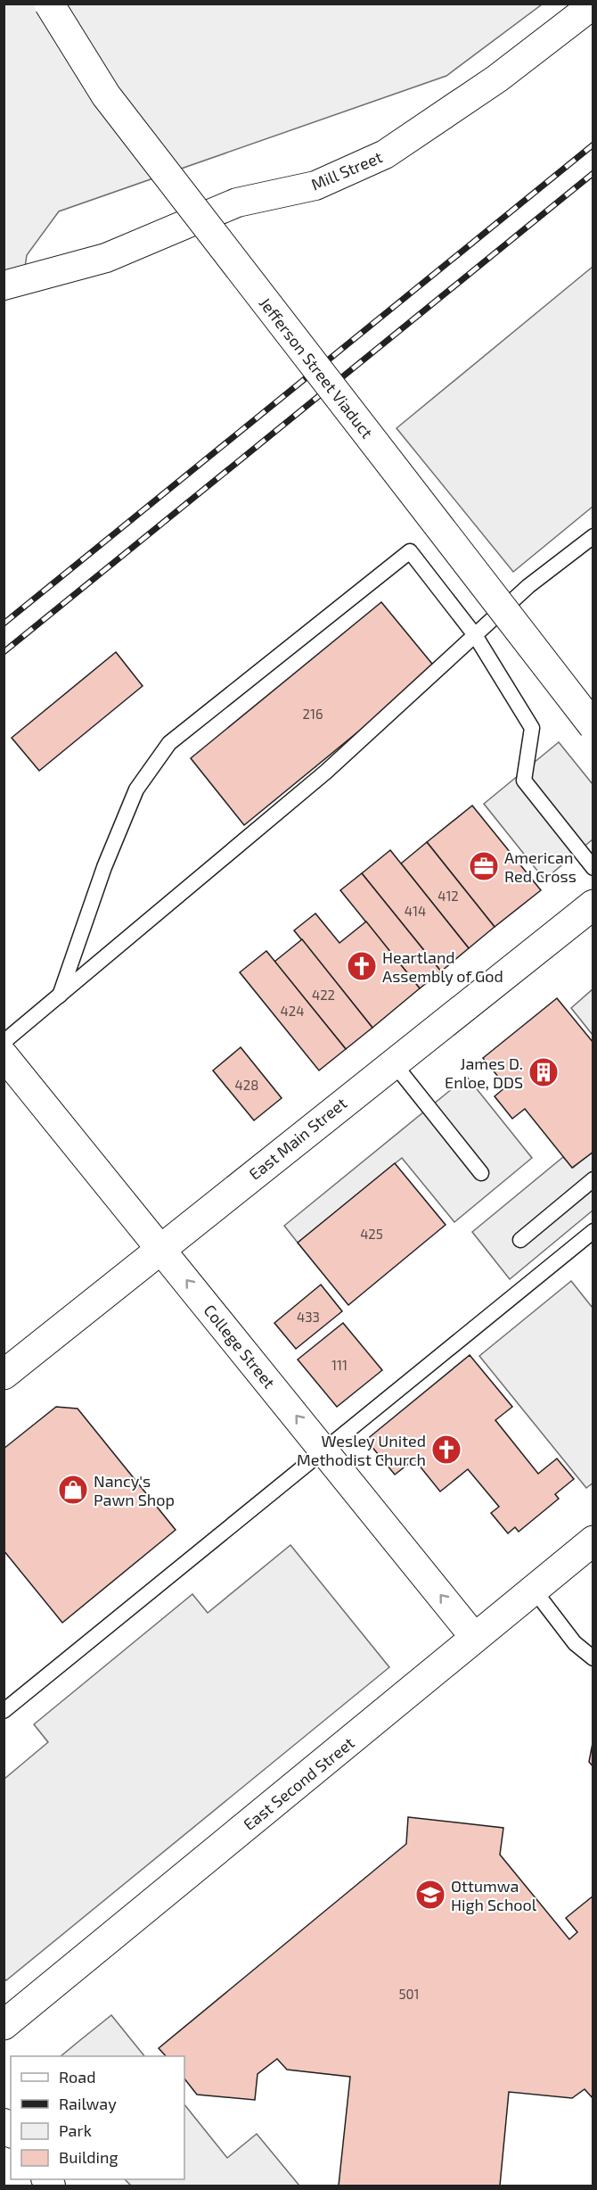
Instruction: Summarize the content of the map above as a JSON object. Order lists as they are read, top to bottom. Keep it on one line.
{"streets":{"main road":["Jefferson Street Viaduct","East Main Street","East Second Street"],"street":["Mill Street","College Street"]},"crossings":[["East Main Street","College Street"],["College Street","East Second Street"]],"one_way":["College Street"],"places":{"office":["American Red Cross"],"church":["Heartland Assembly of God","Wesley United Methodist Church"],"building":["James D. Enloe, DDS"],"shop":["Nancy's Pawn Shop"],"school or university":["Ottumwa High School"]},"house_numbers":["216","412","414","422","424","428","425","433","111","501"],"legend":["Road","Railway","Park","Building"]}
